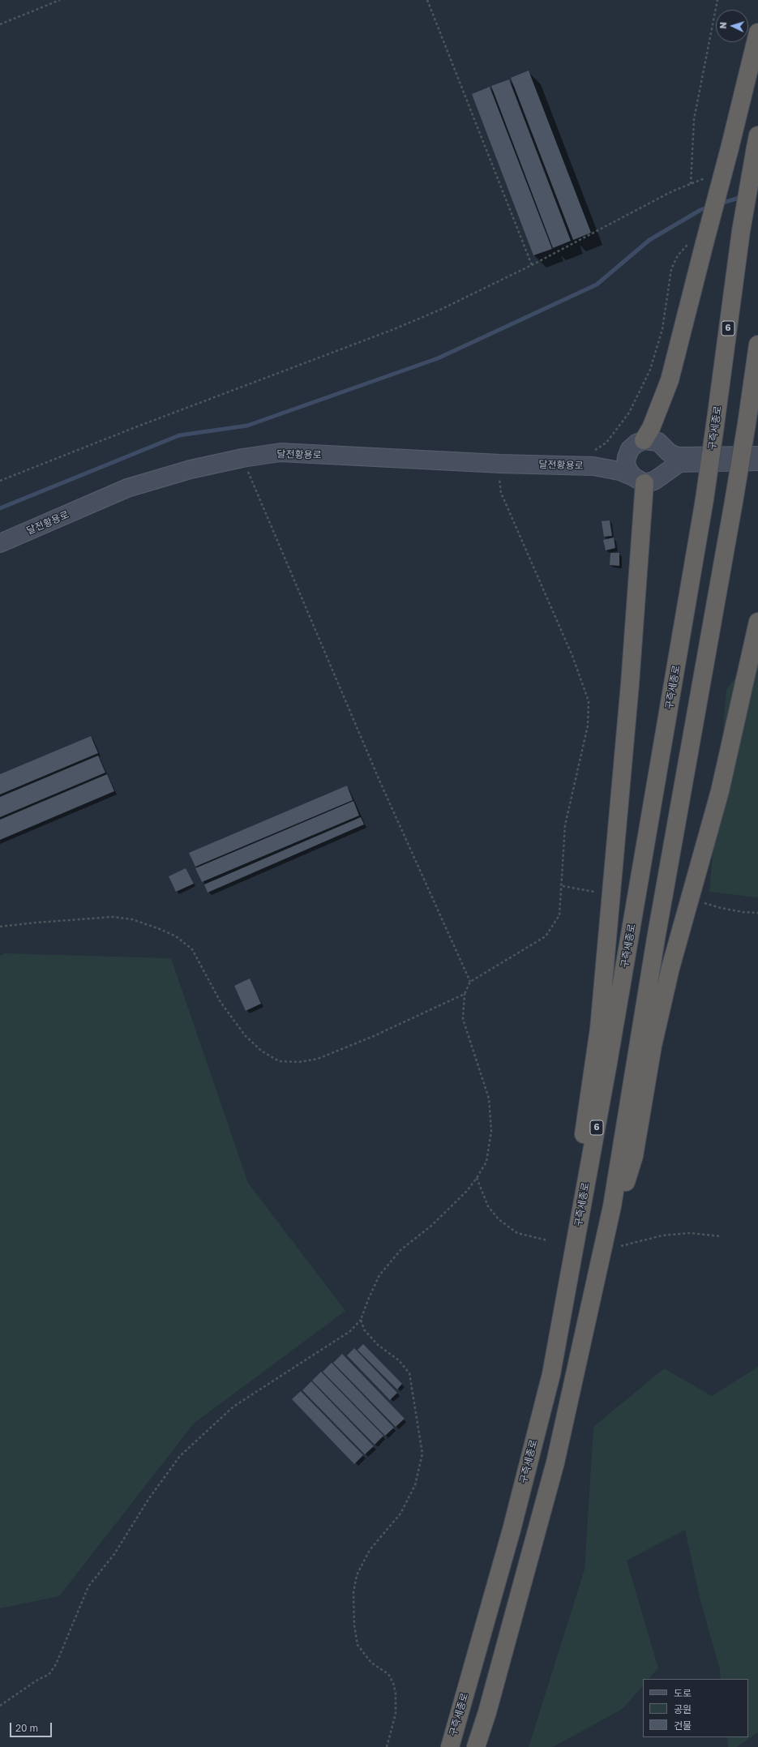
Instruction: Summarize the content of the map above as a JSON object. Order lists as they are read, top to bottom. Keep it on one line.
{"streets":{"highway":["6","구즉세종로"],"main road":["달전황용로"]},"legend":["도로","공원","건물"],"scale_bar":"20 m","north":"left"}
